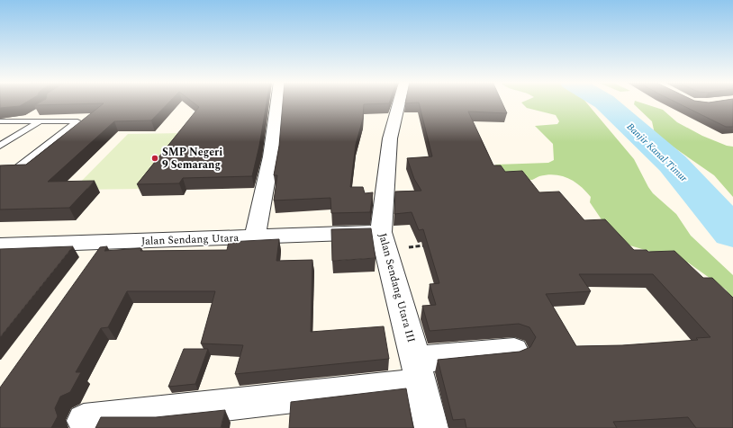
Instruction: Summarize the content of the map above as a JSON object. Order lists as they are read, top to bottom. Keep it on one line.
{"streets":{"street":["Jalan Sendang Utara","Jalan Sendang Utara III"]},"crossings":[["Jalan Sendang Utara","Jalan Sendang Utara III"]],"water":["Banjir Kanal Timur"],"places":["SMP Negeri 9 Semarang"]}
